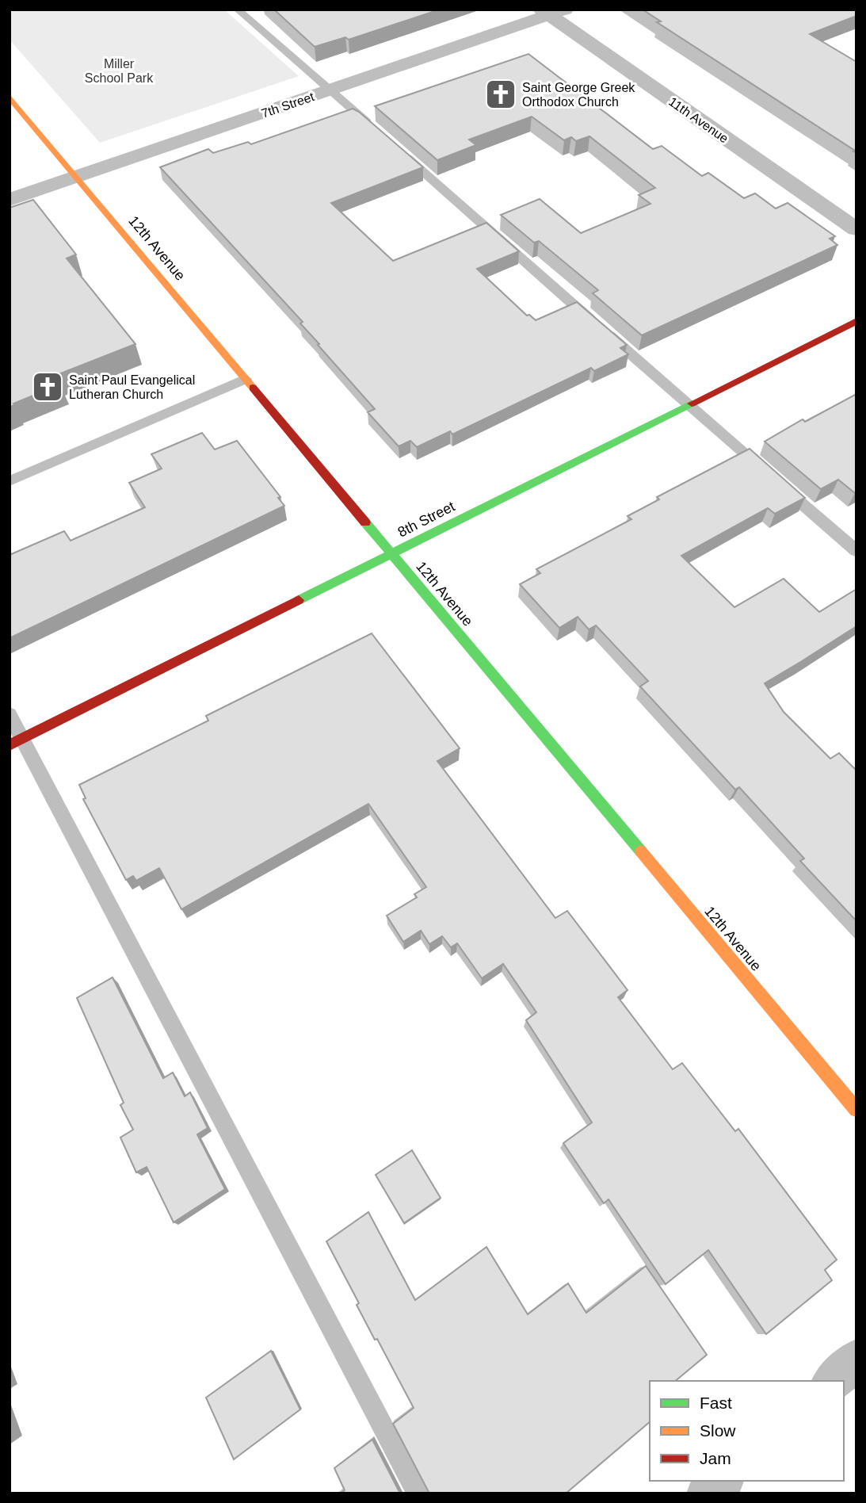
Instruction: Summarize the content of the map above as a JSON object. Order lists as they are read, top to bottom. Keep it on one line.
{"streets":{"street":["7th Street","11th Avenue","12th Avenue","8th Street"]},"crossings":[["7th Street","11th Avenue"],["7th Street","12th Avenue"],["12th Avenue","8th Street"]],"parks":["Miller School Park"],"places":{"church":["Saint George Greek Orthodox Church","Saint Paul Evangelical Lutheran Church"]},"legend":["Fast","Slow","Jam"]}
